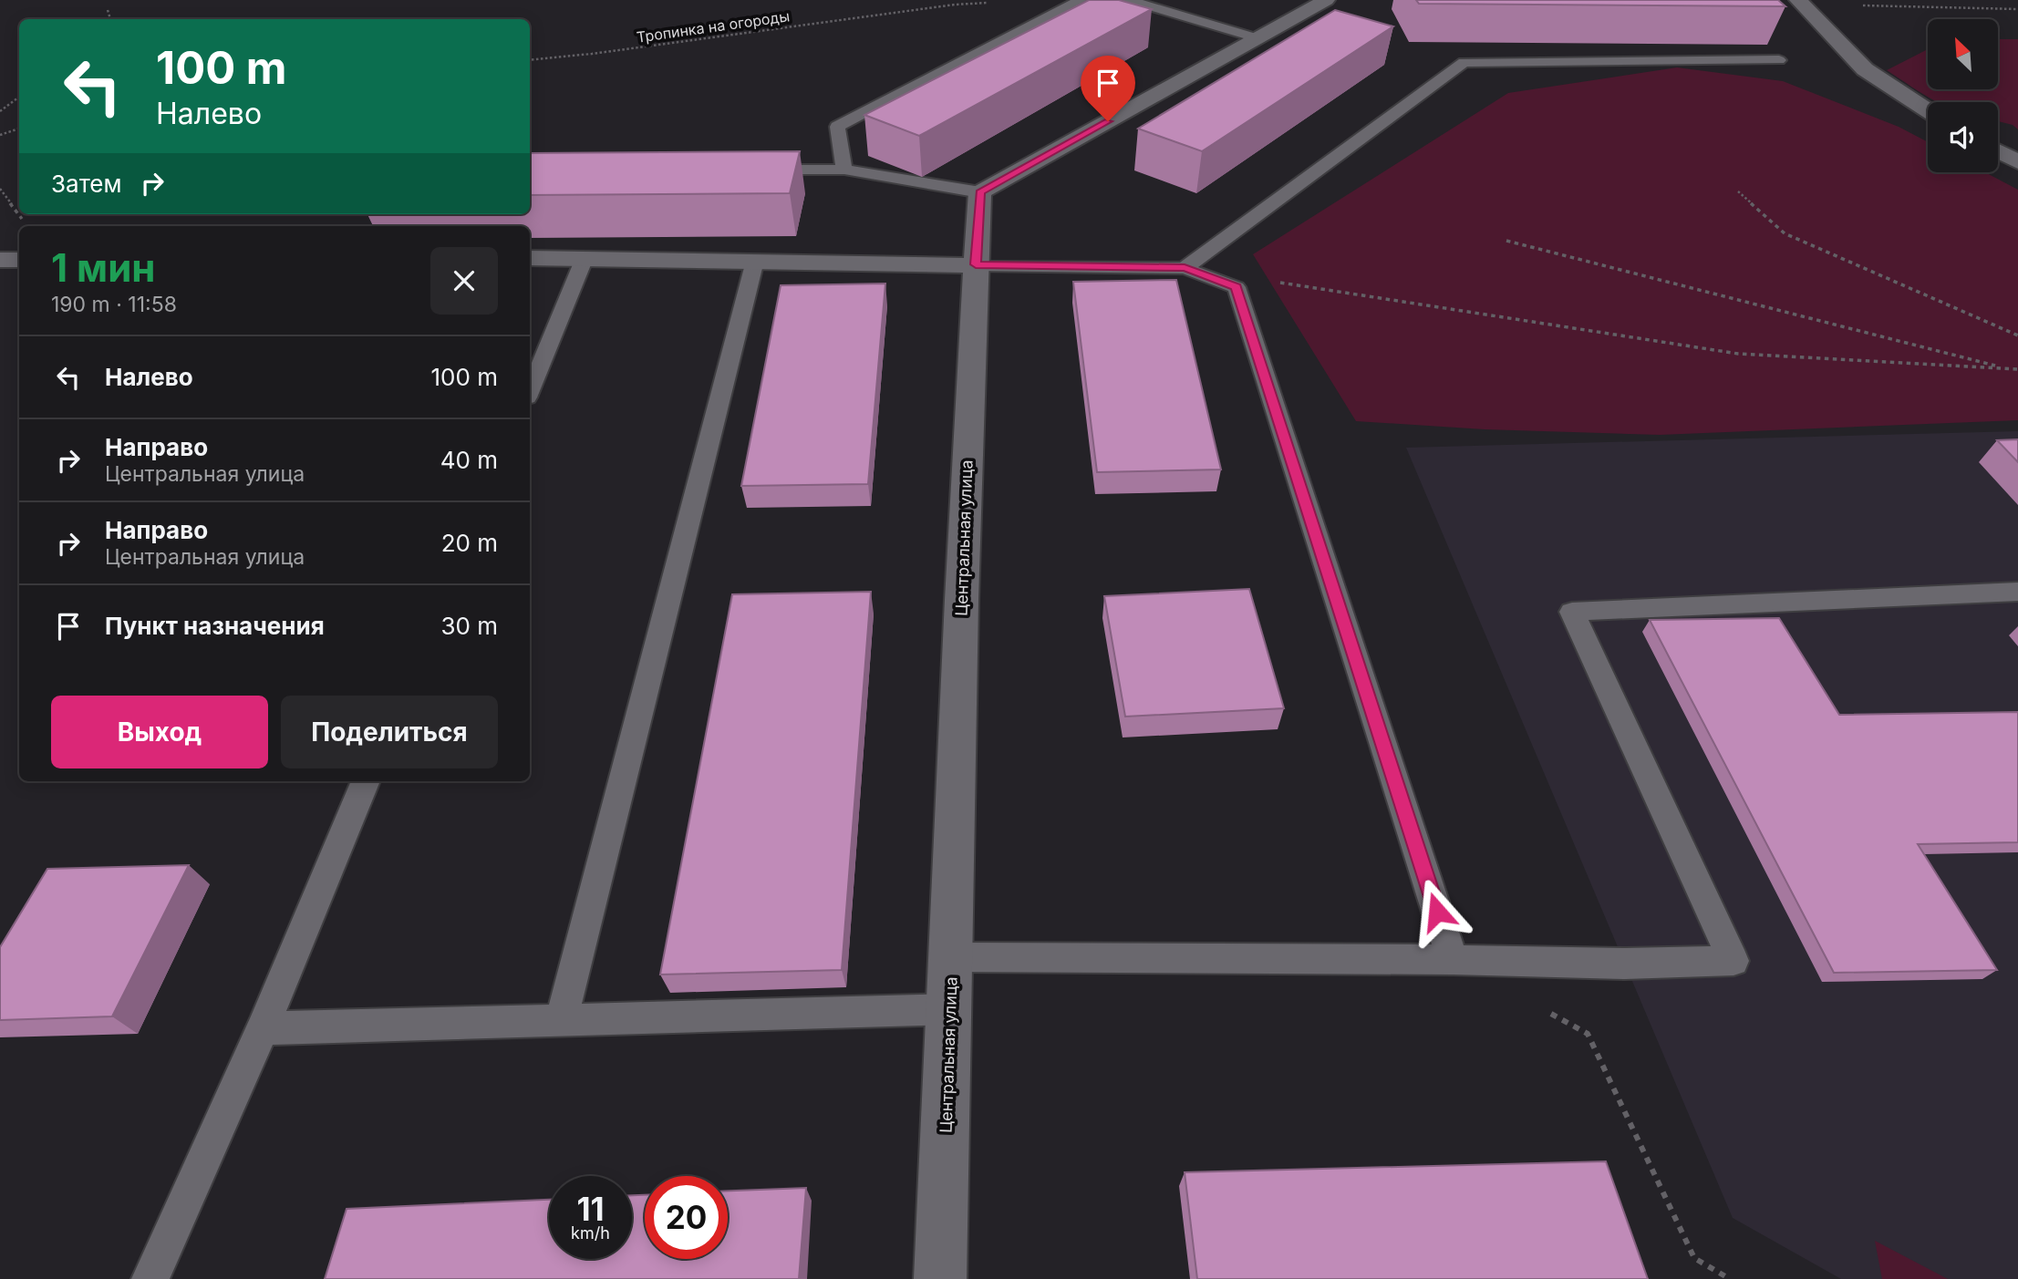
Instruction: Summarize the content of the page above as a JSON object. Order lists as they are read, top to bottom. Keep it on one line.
{"streets":{"street":["Центральная улица"],"path":["Тропинка на огороды"]},"north":"top left","page":{"turn":["100 m","Налево"],"then":"Затем","heading":["1 мин","190 m · 11:58"],"list":[{"name":"Налево","value":"100 m"},{"name":"Направо","note":"Центральная улица","value":"40 m"},{"name":"Направо","note":"Центральная улица","value":"20 m"},{"name":"Пункт назначения","value":"30 m"}],"buttons":["Выход","Поделиться"],"speed":"11 km/h","limit":"20"}}
